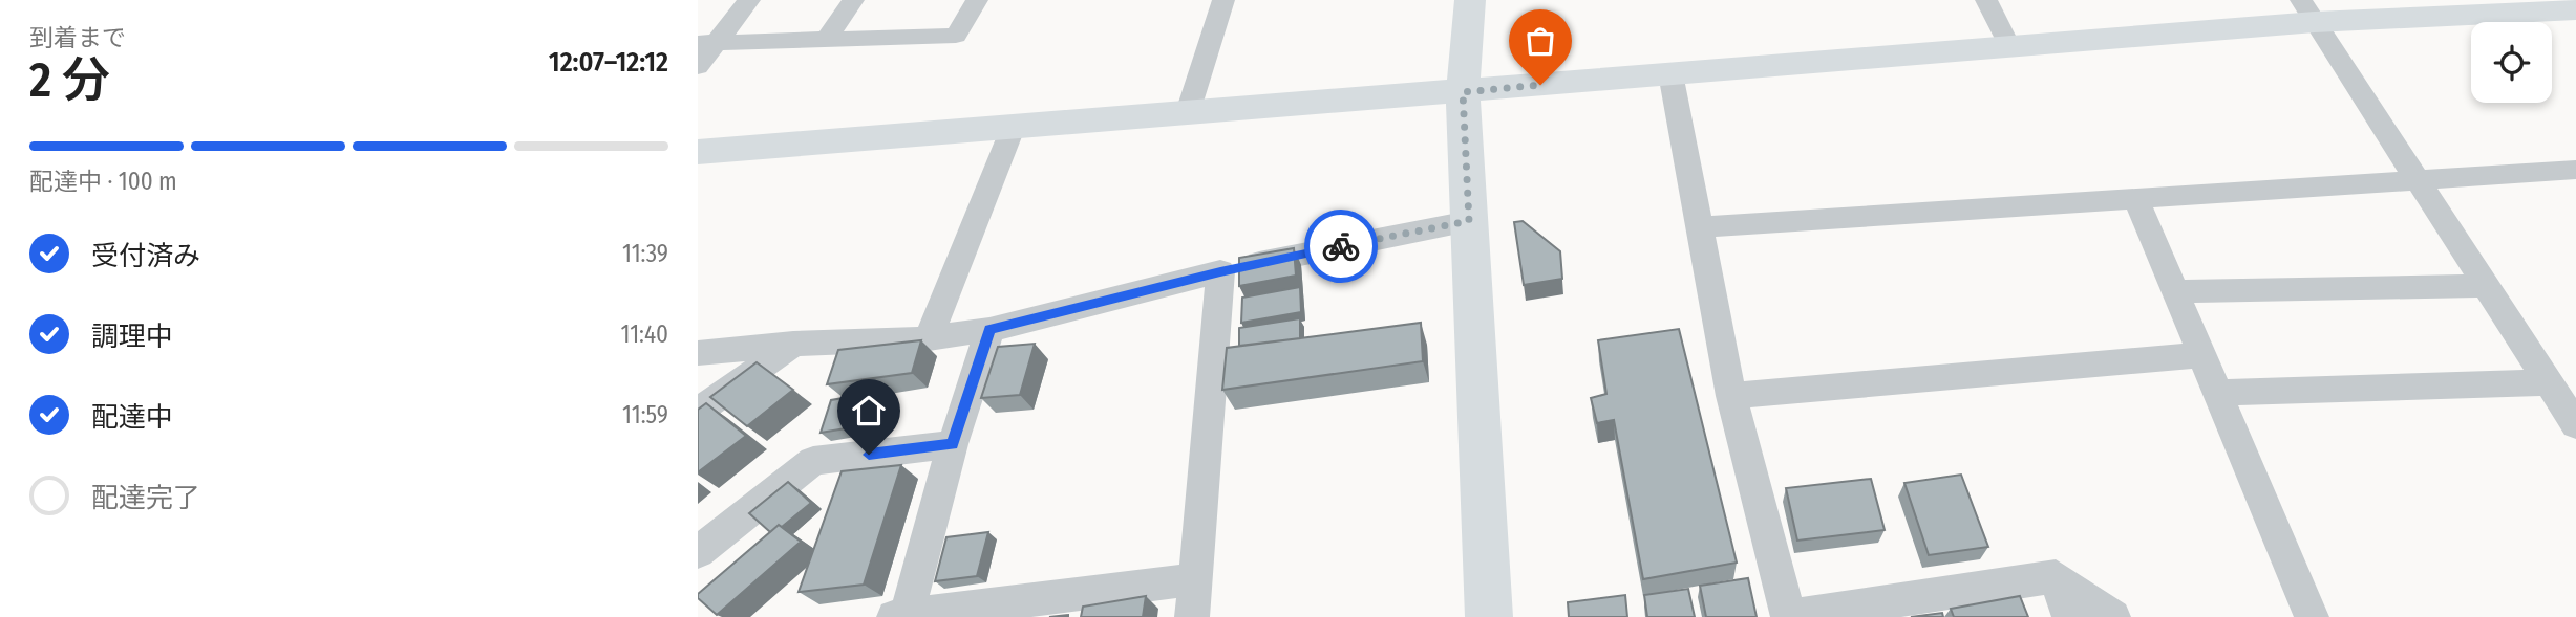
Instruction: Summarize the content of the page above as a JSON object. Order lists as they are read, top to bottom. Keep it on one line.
{"page":{"heading":["2 分","到着まで","12:07–12:12"],"bar":"配達中 · 100 m","list":[["受付済み","11:39"],["調理中","11:40"],["配達中","11:59"],"配達完了"]}}
